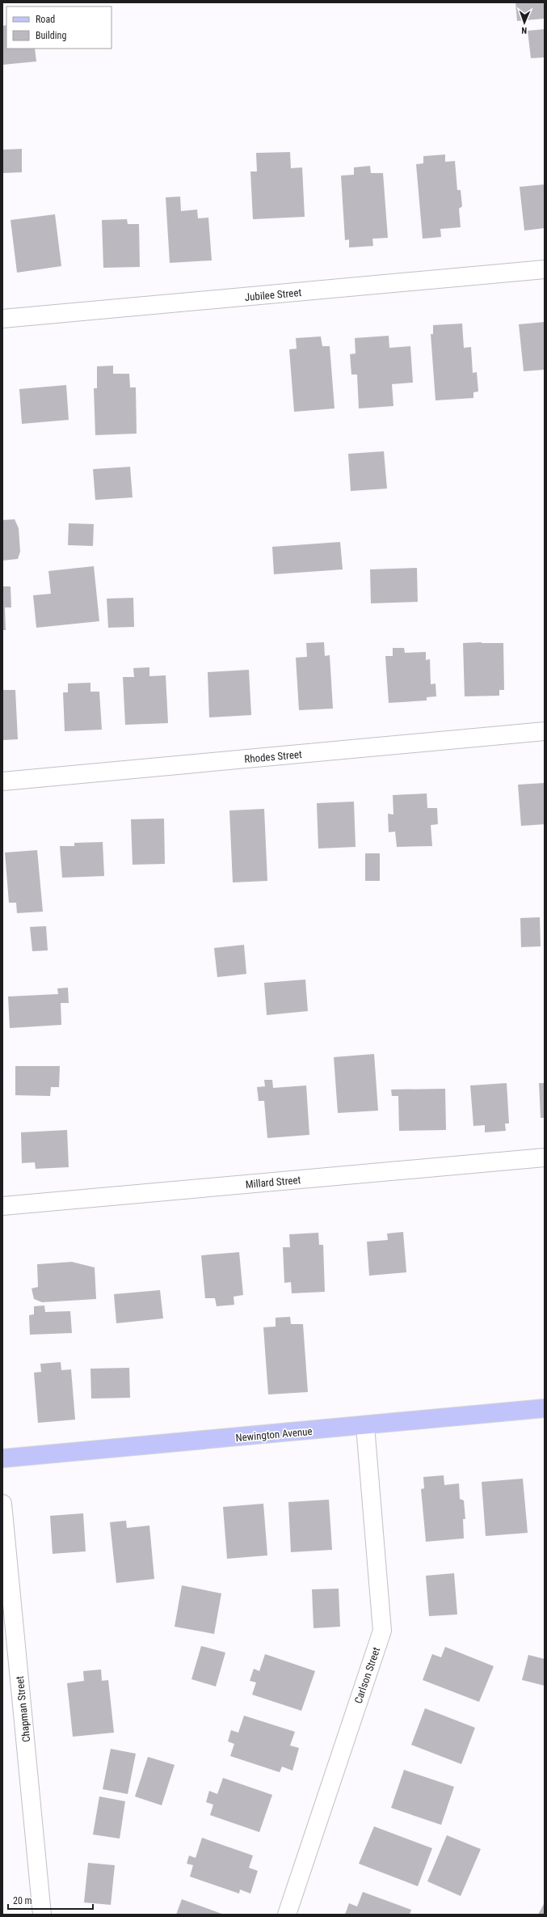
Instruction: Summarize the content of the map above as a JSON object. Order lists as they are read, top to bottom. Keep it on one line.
{"streets":{"main road":["Newington Avenue"],"street":["Jubilee Street","Rhodes Street","Millard Street","Carlson Street","Chapman Street"]},"crossings":[["Newington Avenue","Carlson Street"]],"legend":["Road","Building"],"scale_bar":"20 m","north":"bottom"}
